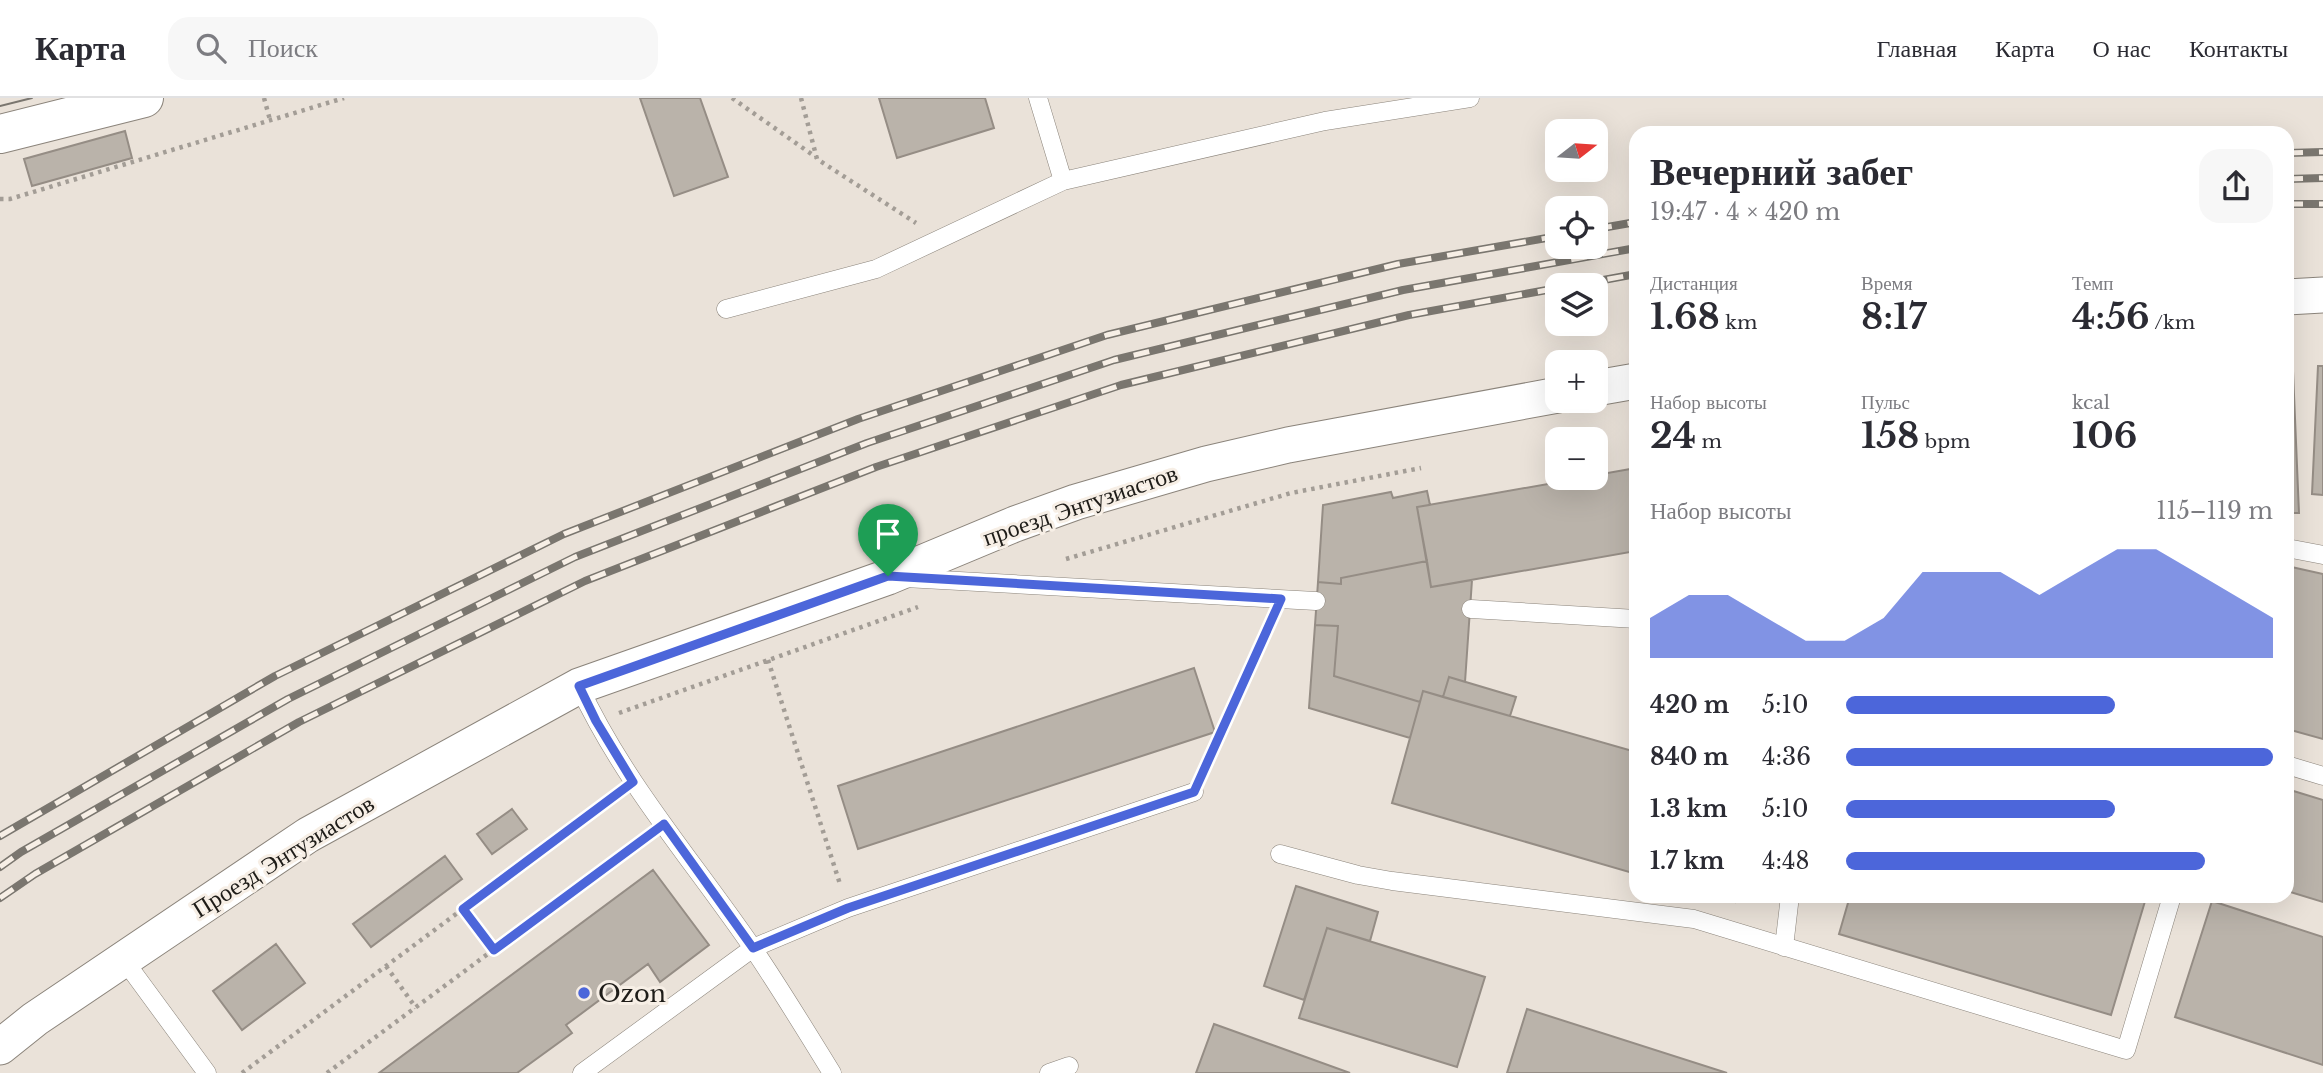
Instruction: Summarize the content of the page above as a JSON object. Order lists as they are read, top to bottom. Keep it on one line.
{"streets":{"street":["проезд Энтузиастов","Проезд Энтузиастов"]},"crossings":[["проезд Энтузиастов","Проезд Энтузиастов"]],"places":["Ozon"],"north":"right","page":{"header":"Карта","search":"Поиск","nav":["Главная","Карта","О нас","Контакты"],"map_buttons":["+","−"],"heading":["Вечерний забег","19:47 · 4 × 420 m"],"stats":[["Дистанция","1.68 km"],["Время","8:17"],["Темп","4:56 /km"],["Набор высоты","24 m"],["Пульс","158 bpm"],["kcal","106"]],"chart":["Набор высоты","115–119 m"],"list":[{"name":"420 m","note":"5:10"},{"name":"840 m","note":"4:36"},{"name":"1.3 km","note":"5:10"},{"name":"1.7 km","note":"4:48"}]}}
